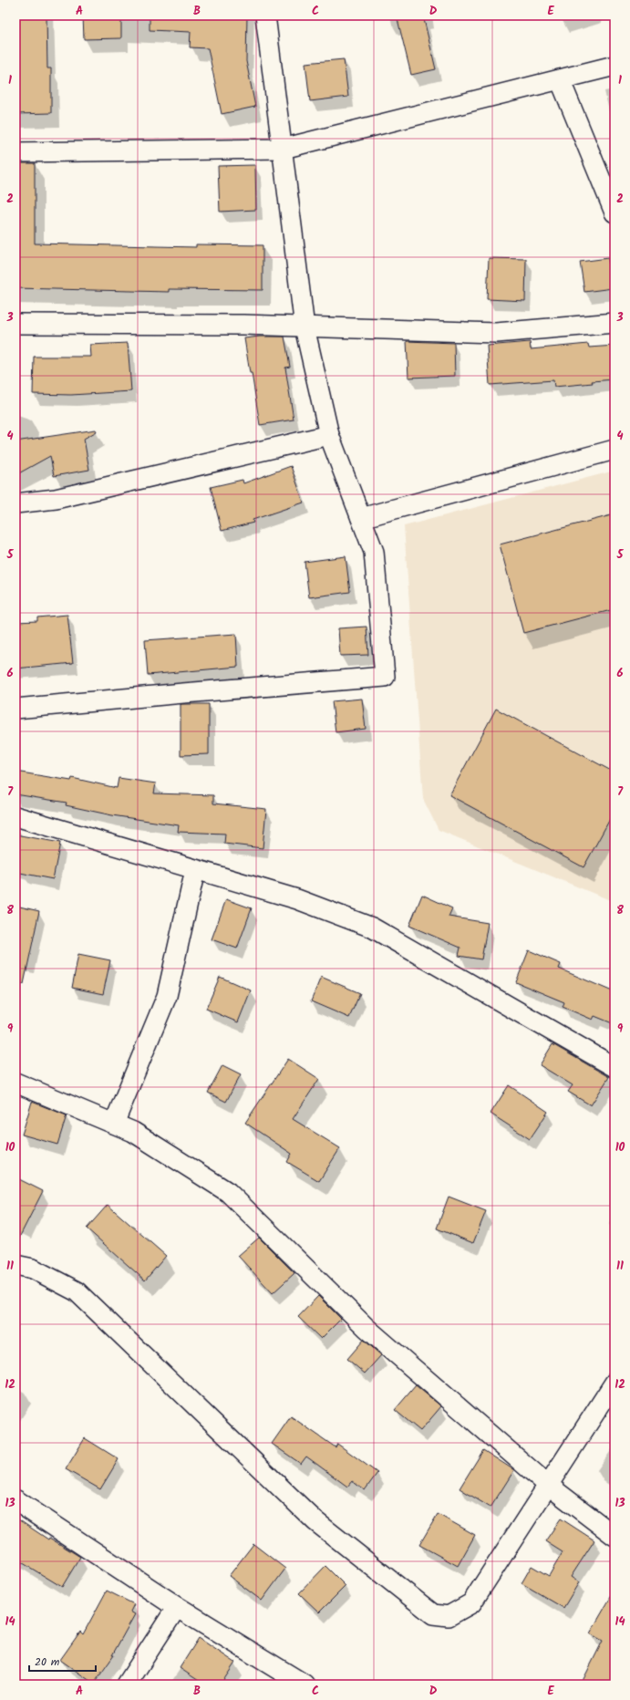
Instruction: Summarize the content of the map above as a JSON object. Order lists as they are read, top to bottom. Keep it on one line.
{"scale_bar":"20 m","grid":{"columns":["A","B","C","D","E"],"rows":["1","2","3","4","5","6","7","8","9","10","11","12","13","14"]}}
